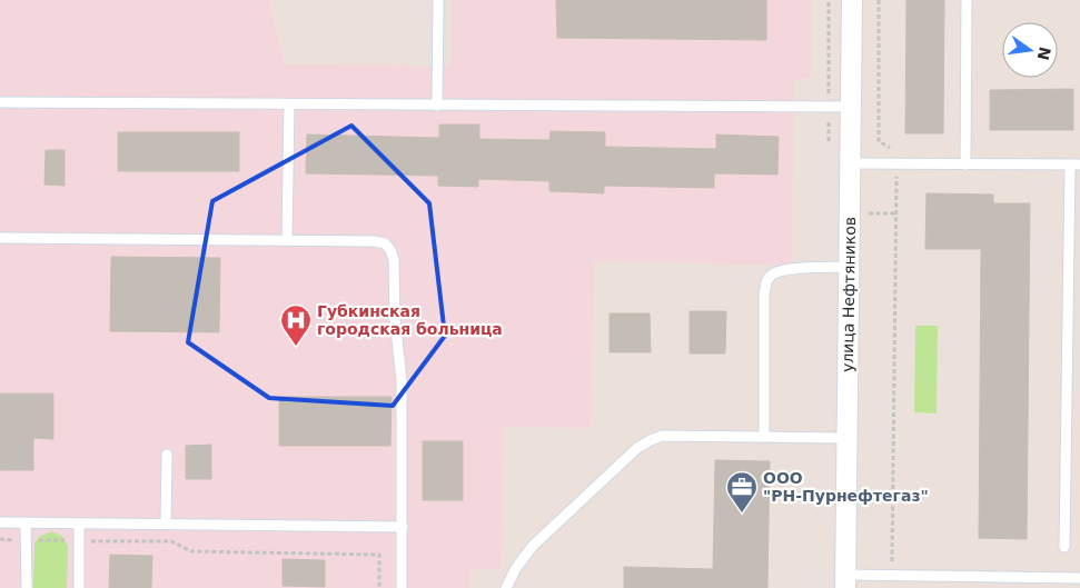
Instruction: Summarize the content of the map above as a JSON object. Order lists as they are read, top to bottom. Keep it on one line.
{"streets":{"street":["улица Нефтяников"]},"places":{"hospital":["Губкинская городская больница"],"office":["ООО \"РН-Пурнефтегаз\""]},"north":"right"}
